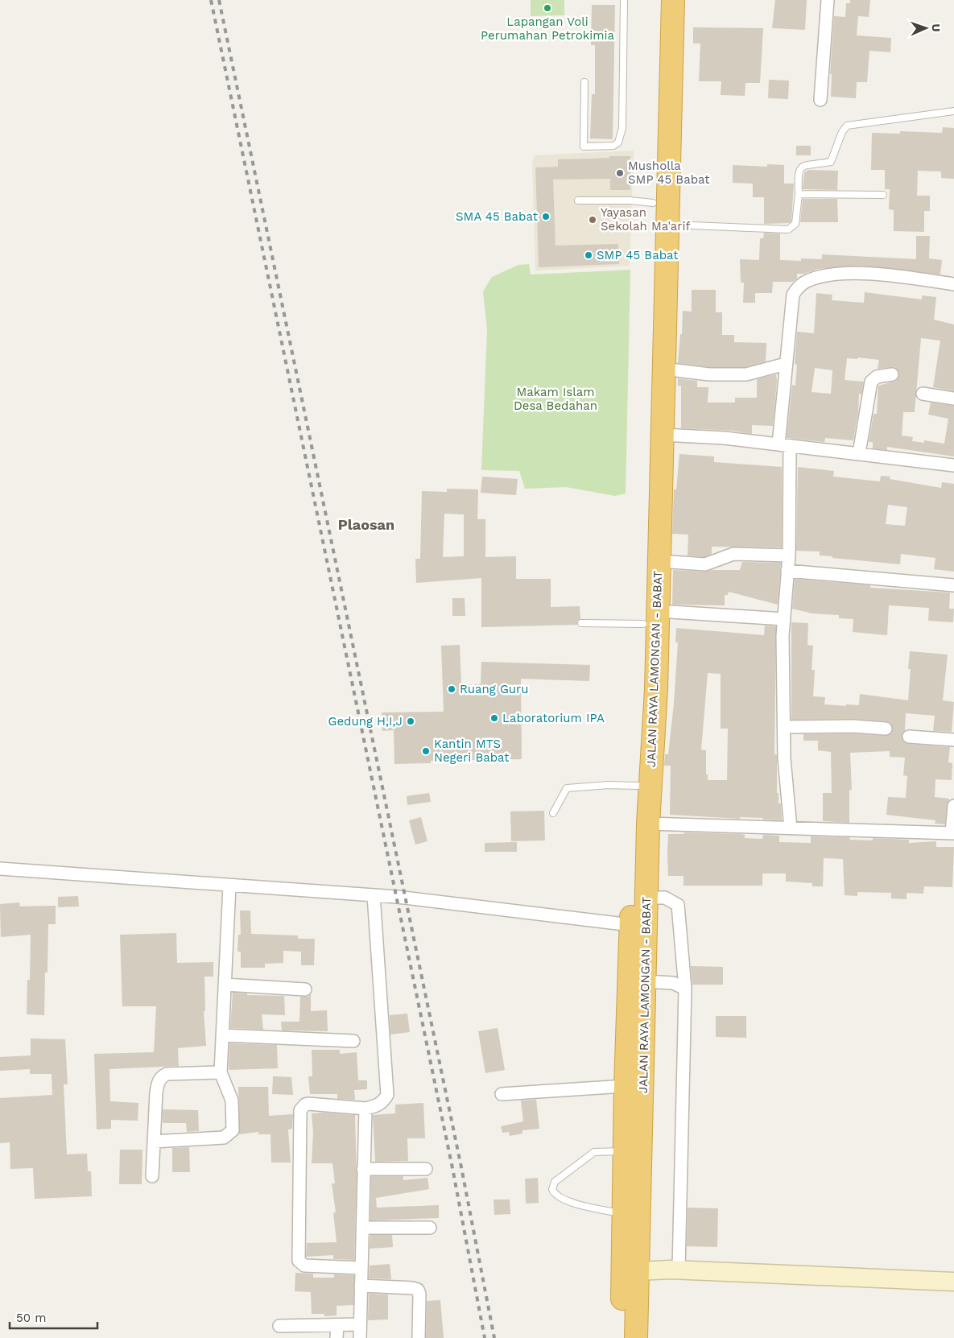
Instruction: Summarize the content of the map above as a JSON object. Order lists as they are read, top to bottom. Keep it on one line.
{"streets":{"highway":["JALAN RAYA LAMONGAN - BABAT"]},"districts":["Plaosan"],"parks":["Makam Islam Desa Bedahan"],"places":["Lapangan Voli Perumahan Petrokimia","Musholla SMP 45 Babat","SMA 45 Babat","Yayasan Sekolah Ma'arif","SMP 45 Babat","Ruang Guru","Laboratorium IPA","Gedung H,I,J","Kantin MTS Negeri Babat"],"scale_bar":"50 m","north":"right"}
